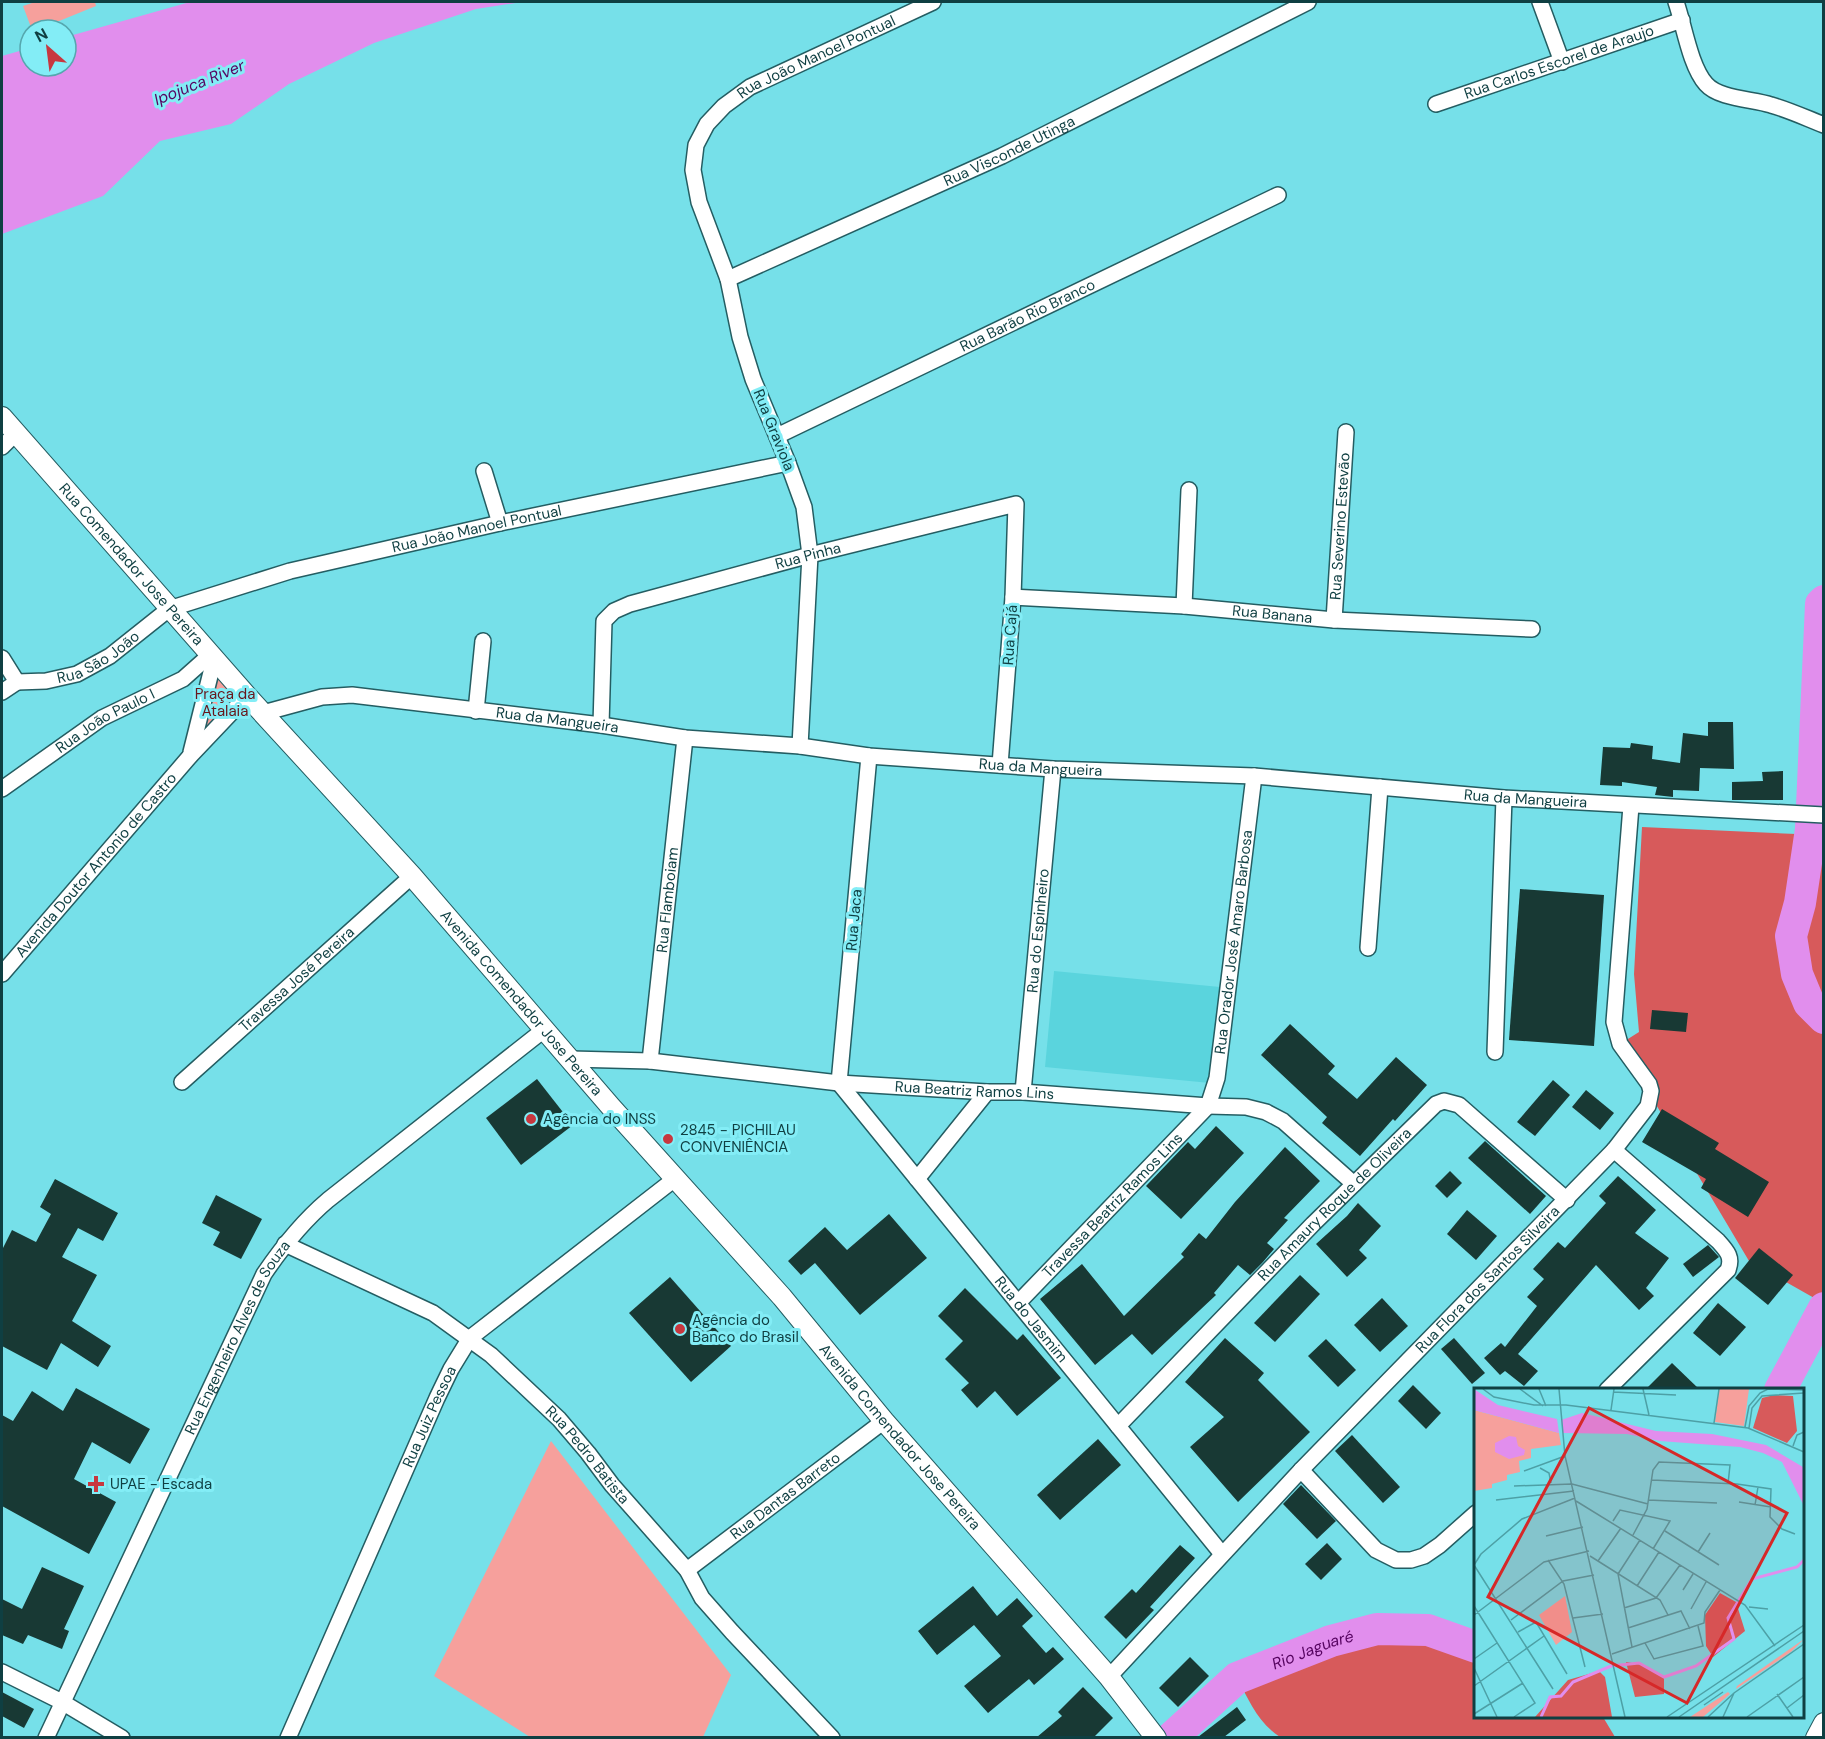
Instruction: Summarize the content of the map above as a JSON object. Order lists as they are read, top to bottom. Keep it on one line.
{"streets":{"street":["Rua João Manoel Pontual","Rua Carlos Escorel de Araujo","Rua Visconde Utinga","Rua Barão Rio Branco","Rua Graviola","Rua Severino Estevão","Rua Pinha","Rua Comendador Jose Pereira","Rua Banana","Rua Cajá","Rua São João","Rua da Mangueira","Rua João Paulo I","Avenida Doutor Antonio de Castro","Rua Flamboiam","Rua Jaca","Rua do Espinheiro","Rua Orador José Amaro Barbosa","Travessa José Pereira","Avenida Comendador Jose Pereira","Rua Beatriz Ramos Lins","Rua Amaury Roque de Oliveira","Travessa Beatriz Ramos Lins","Rua Flora dos Santos Silveira","Rua do Jasmim","Rua Engenheiro Alves de Souza","Rua Juiz Pessoa","Rua Pedro Batista","Rua Dantas Barreto"]},"crossings":[["Rua João Manoel Pontual","Rua Graviola"],["Rua João Manoel Pontual","Rua Comendador Jose Pereira"],["Rua João Manoel Pontual","Rua São João"],["Rua Visconde Utinga","Rua Graviola"],["Rua Barão Rio Branco","Rua Graviola"],["Rua Graviola","Rua Pinha"],["Rua Graviola","Rua da Mangueira"],["Rua Severino Estevão","Rua Banana"],["Rua Pinha","Rua Cajá"],["Rua Pinha","Rua da Mangueira"],["Rua Comendador Jose Pereira","Rua São João"],["Rua Comendador Jose Pereira","Rua da Mangueira"],["Rua Comendador Jose Pereira","Rua João Paulo I"],["Rua Comendador Jose Pereira","Avenida Doutor Antonio de Castro"],["Rua Comendador Jose Pereira","Avenida Comendador Jose Pereira"],["Rua Banana","Rua Cajá"],["Rua Cajá","Rua da Mangueira"],["Rua da Mangueira","Rua Flamboiam"],["Rua da Mangueira","Rua Jaca"],["Rua da Mangueira","Rua do Espinheiro"],["Rua da Mangueira","Rua Orador José Amaro Barbosa"],["Rua da Mangueira","Avenida Comendador Jose Pereira"],["Rua da Mangueira","Rua Flora dos Santos Silveira"],["Rua João Paulo I","Avenida Doutor Antonio de Castro"],["Rua Flamboiam","Rua Beatriz Ramos Lins"],["Rua Jaca","Rua Beatriz Ramos Lins"],["Rua Jaca","Rua do Jasmim"],["Rua do Espinheiro","Rua Beatriz Ramos Lins"],["Rua Orador José Amaro Barbosa","Rua Beatriz Ramos Lins"],["Rua Orador José Amaro Barbosa","Travessa Beatriz Ramos Lins"],["Travessa José Pereira","Avenida Comendador Jose Pereira"],["Avenida Comendador Jose Pereira","Rua Beatriz Ramos Lins"],["Avenida Comendador Jose Pereira","Rua Flora dos Santos Silveira"],["Avenida Comendador Jose Pereira","Rua Engenheiro Alves de Souza"],["Avenida Comendador Jose Pereira","Rua Juiz Pessoa"],["Avenida Comendador Jose Pereira","Rua Dantas Barreto"],["Rua Beatriz Ramos Lins","Rua Amaury Roque de Oliveira"],["Rua Beatriz Ramos Lins","Travessa Beatriz Ramos Lins"],["Rua Beatriz Ramos Lins","Rua do Jasmim"],["Rua Amaury Roque de Oliveira","Rua Flora dos Santos Silveira"],["Rua Amaury Roque de Oliveira","Rua do Jasmim"],["Travessa Beatriz Ramos Lins","Rua do Jasmim"],["Rua Flora dos Santos Silveira","Rua do Jasmim"],["Rua Engenheiro Alves de Souza","Rua Pedro Batista"],["Rua Juiz Pessoa","Rua Pedro Batista"],["Rua Pedro Batista","Rua Dantas Barreto"]],"water":["Ipojuca River","Rio Jaguaré"],"parks":["Praça da Atalaia"],"places":{"other":["Agência do INSS","2845 - PICHILAU CONVENIÊNCIA","Agência do Banco do Brasil"],"health":["UPAE - Escada"]},"north":"top left"}
